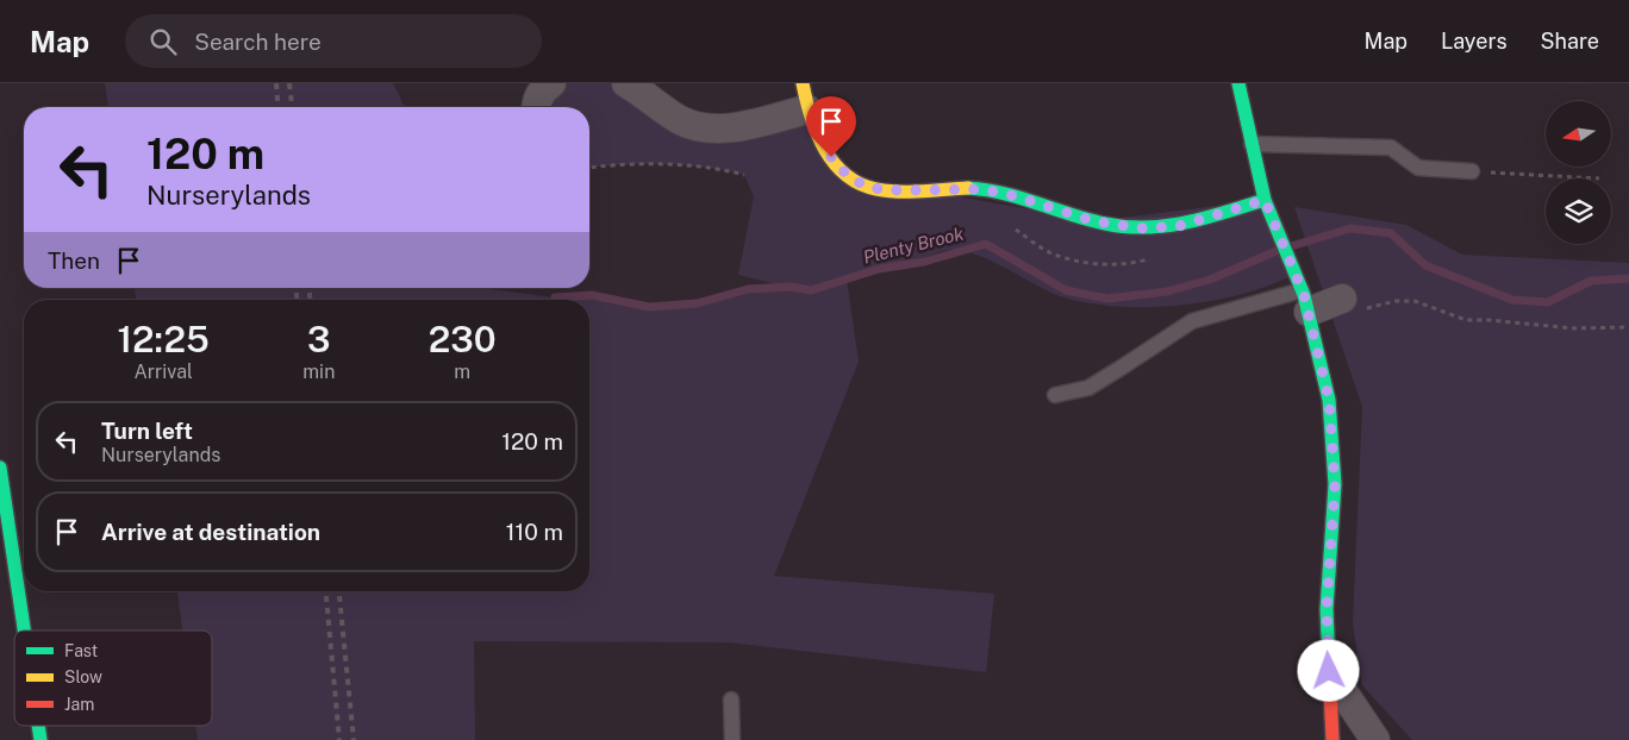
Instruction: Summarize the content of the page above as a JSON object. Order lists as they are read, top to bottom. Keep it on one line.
{"water":["Plenty Brook"],"legend":["Fast","Slow","Jam"],"north":"left","page":{"header":"Map","search":"Search here","nav":["Map","Layers","Share"],"turn":["120 m","Nurserylands"],"then":"Then","eta":["12:25","Arrival","3","min","230","m"],"list":[{"name":"Turn left","note":"Nurserylands","value":"120 m"},{"name":"Arrive at destination","value":"110 m"}]}}
